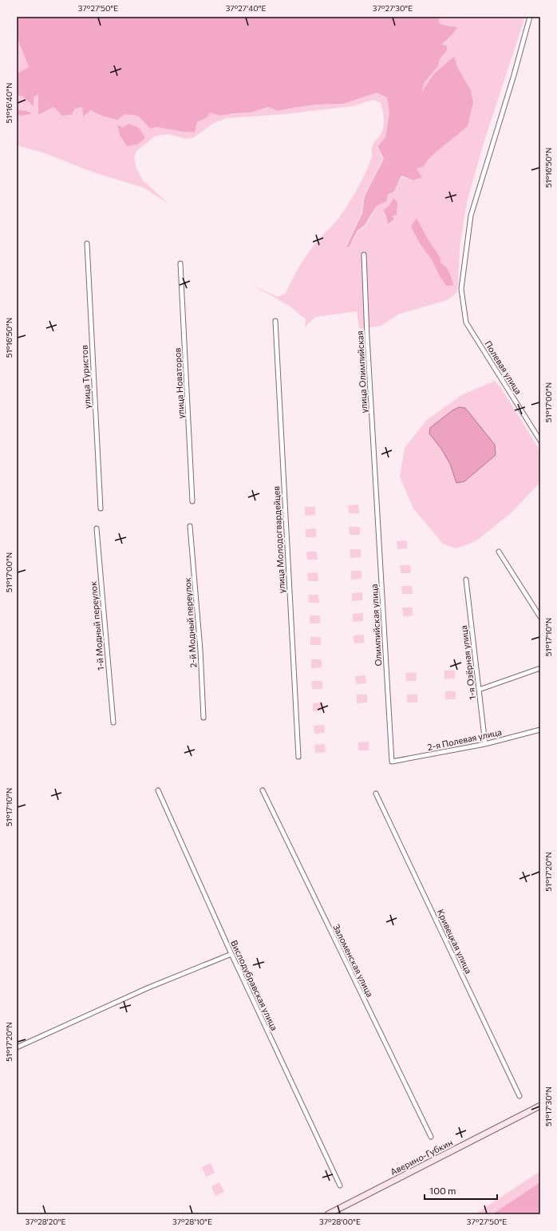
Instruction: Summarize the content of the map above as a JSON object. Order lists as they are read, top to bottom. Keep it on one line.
{"streets":{"main road":["Аверино-Губкин"],"street":["Полевая улица","улица Олимпийская","улица Туристов","улица Новаторов","улица Молодогвардейцев","2-й Модный переулок","Олимпийская улица","1-й Модный переулок","1-я Озёрная улица","2-я Полевая улица","Кривецкая улица","Заломенская улица","Вислодубравская улица"]},"crossings":[["улица Олимпийская","Олимпийская улица"],["Олимпийская улица","2-я Полевая улица"],["1-я Озёрная улица","2-я Полевая улица"]],"scale_bar":"100 m","coordinates":["37°27'50\"E","37°27'40\"E","37°27'30\"E","51°16'40\"N","51°16'50\"N","51°17'00\"N","51°17'10\"N","51°17'20\"N","51°17'30\"N","37°28'20\"E","37°28'10\"E","37°28'00\"E"]}
